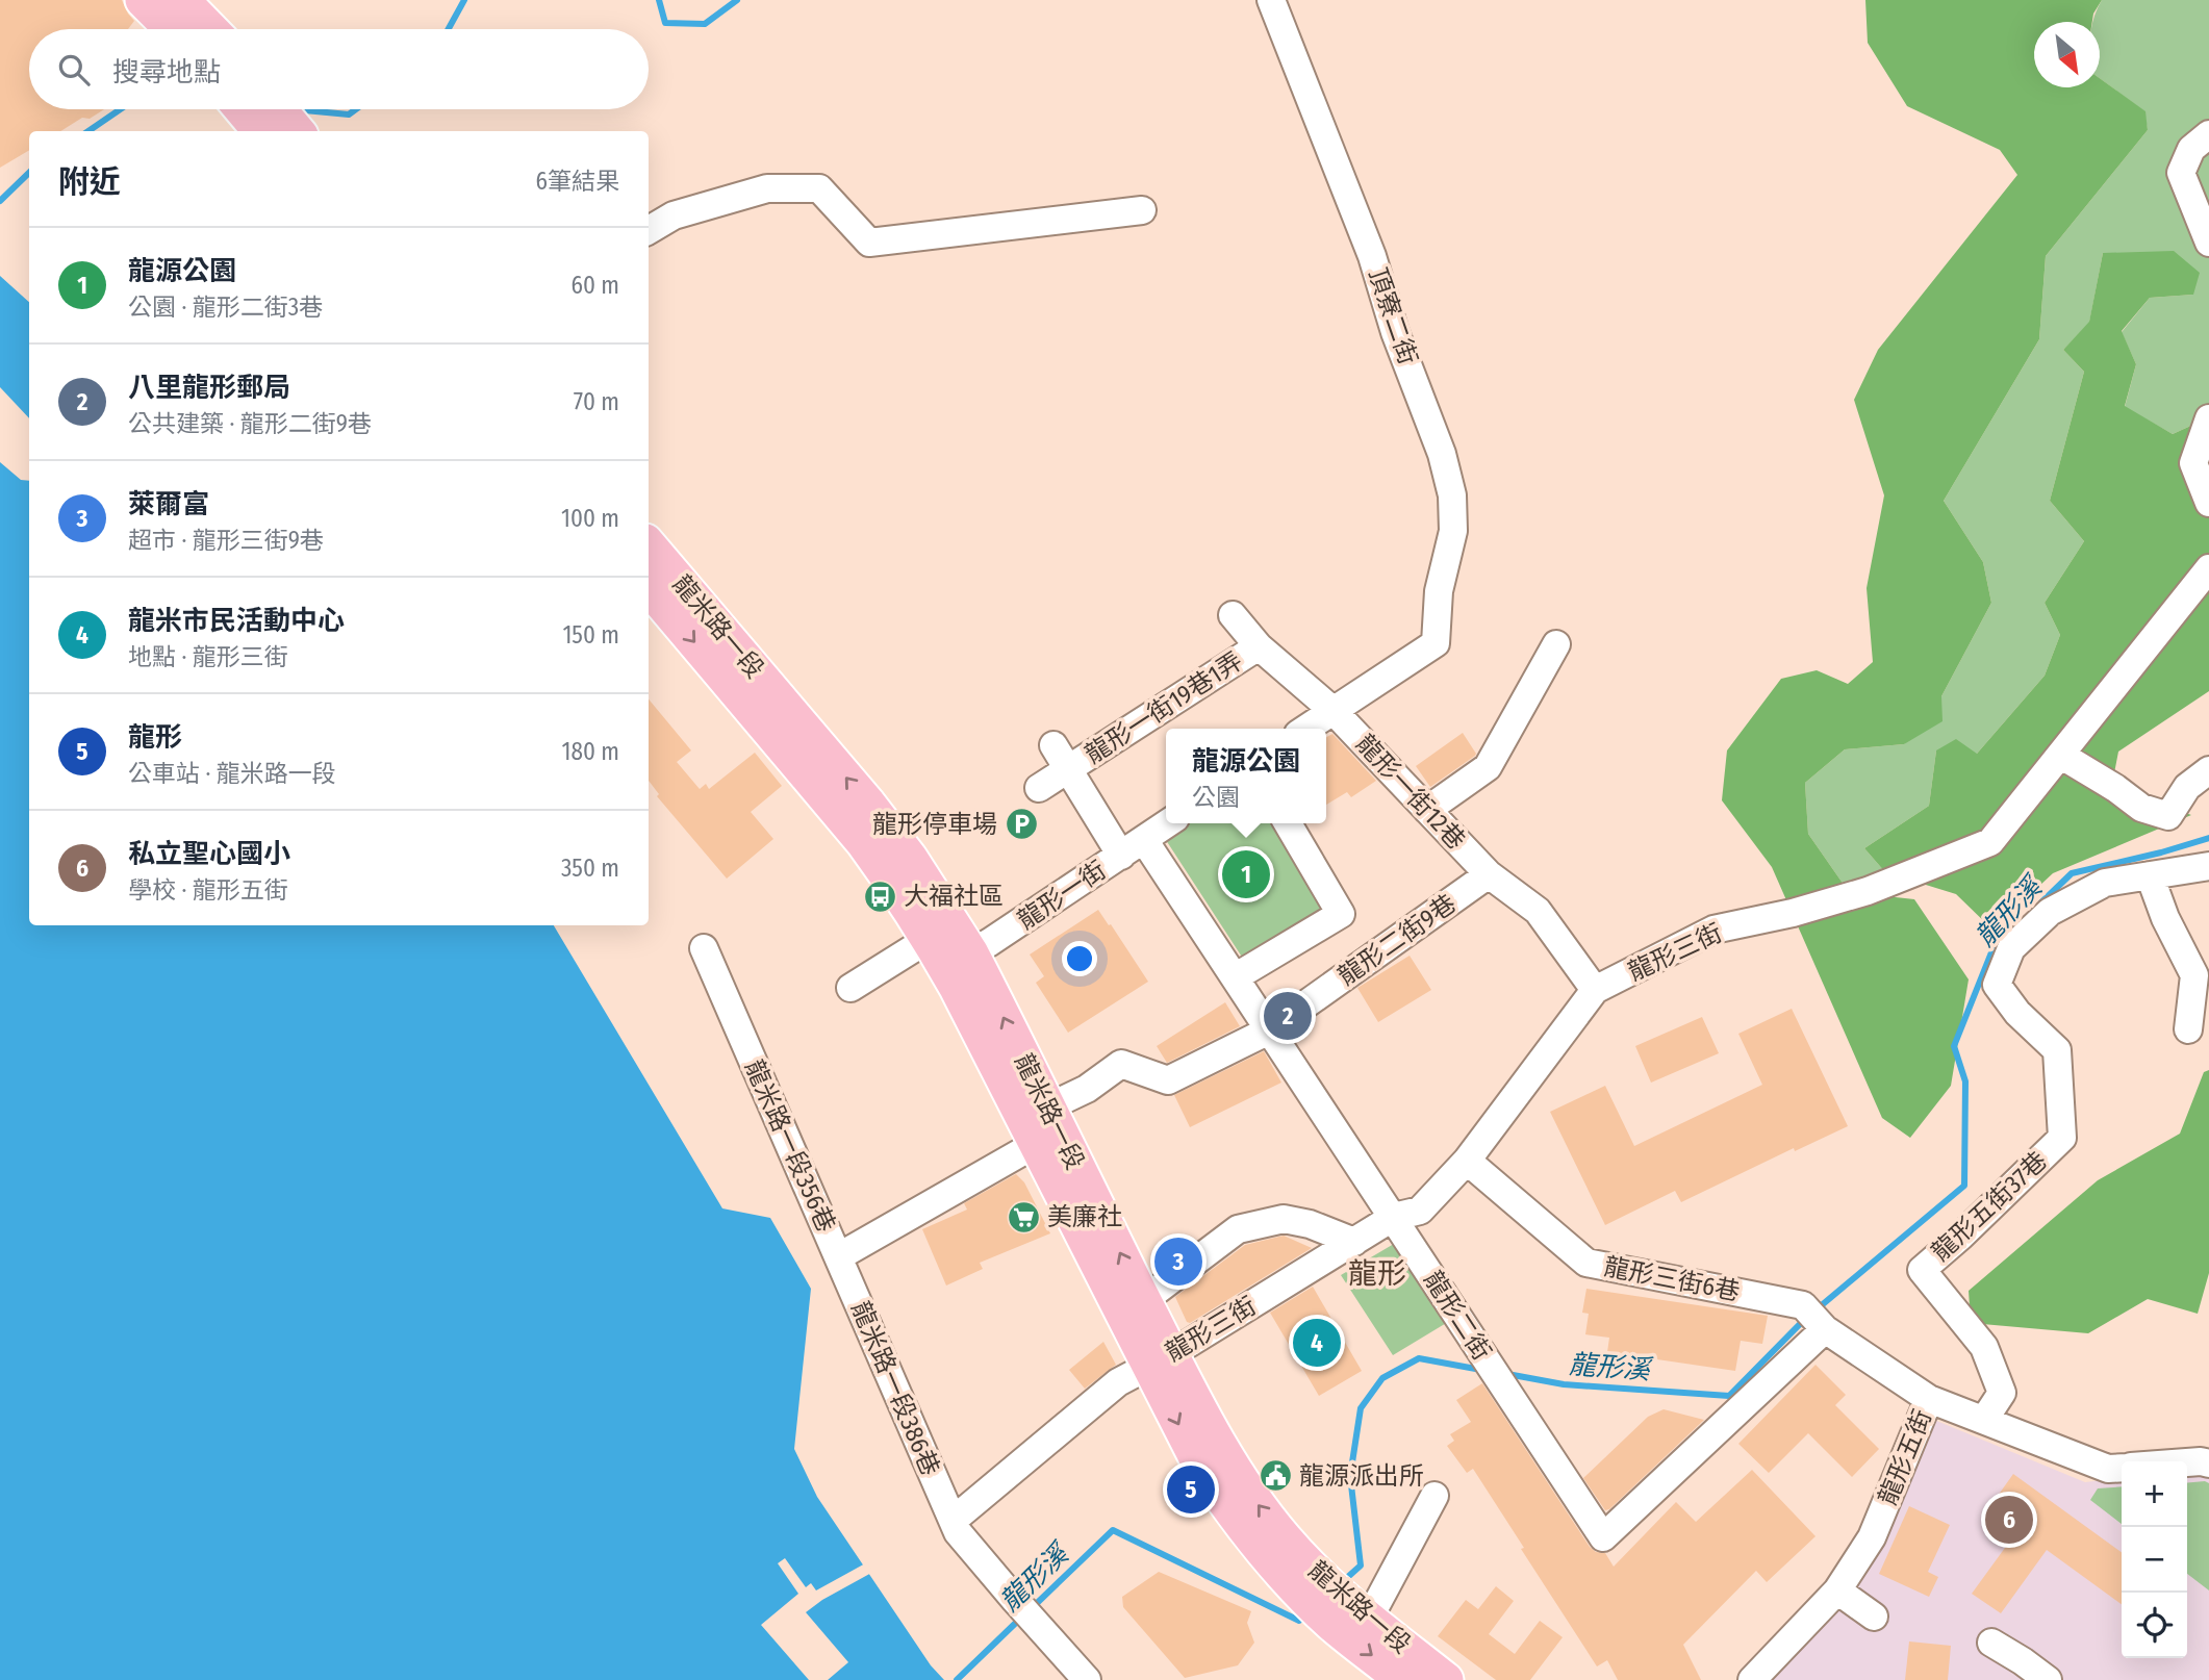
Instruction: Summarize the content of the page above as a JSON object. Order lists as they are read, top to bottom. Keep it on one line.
{"streets":{"main road":["龍米路一段"],"street":["頂寮二街","龍形一街19巷1弄","龍形一街12巷","龍形一街","龍形二街9巷","龍形三街","龍米路一段356巷","龍形五街37巷","龍形三街6巷","龍形二街","龍米路一段386巷","龍形五街"]},"crossings":[["頂寮二街","龍形一街12巷"],["龍米路一段","龍形一街"],["龍米路一段","龍形二街9巷"],["龍米路一段","龍形三街"],["龍米路一段","龍米路一段356巷"],["龍形一街19巷1弄","龍形一街12巷"],["龍形一街19巷1弄","龍形二街"],["龍形一街12巷","龍形二街9巷"],["龍形一街12巷","龍形三街"],["龍形一街","龍形二街"],["龍形二街9巷","龍形二街"],["龍形三街","龍形三街6巷"],["龍形三街","龍形二街"],["龍米路一段356巷","龍米路一段386巷"],["龍形五街37巷","龍形五街"],["龍形三街6巷","龍形二街"]],"districts":["龍形"],"water":["龍形溪"],"places":{"parking":["龍形停車場"],"bus stop":["大福社區"],"supermarket":["美廉社"],"public building":["龍源派出所"]},"north":"bottom right","page":{"search":"搜尋地點","heading":["附近","6筆結果"],"list":[{"mark":"1","name":"龍源公園","note":"公園 · 龍形二街3巷","value":"60 m"},{"mark":"2","name":"八里龍形郵局","note":"公共建築 · 龍形二街9巷","value":"70 m"},{"mark":"3","name":"萊爾富","note":"超市 · 龍形三街9巷","value":"100 m"},{"mark":"4","name":"龍米市民活動中心","note":"地點 · 龍形三街","value":"150 m"},{"mark":"5","name":"龍形","note":"公車站 · 龍米路一段","value":"180 m"},{"mark":"6","name":"私立聖心國小","note":"學校 · 龍形五街","value":"350 m"}],"popup":["龍源公園","公園"],"pins":["1","2","3","4","5","6"],"map_buttons":["+","−"]}}
